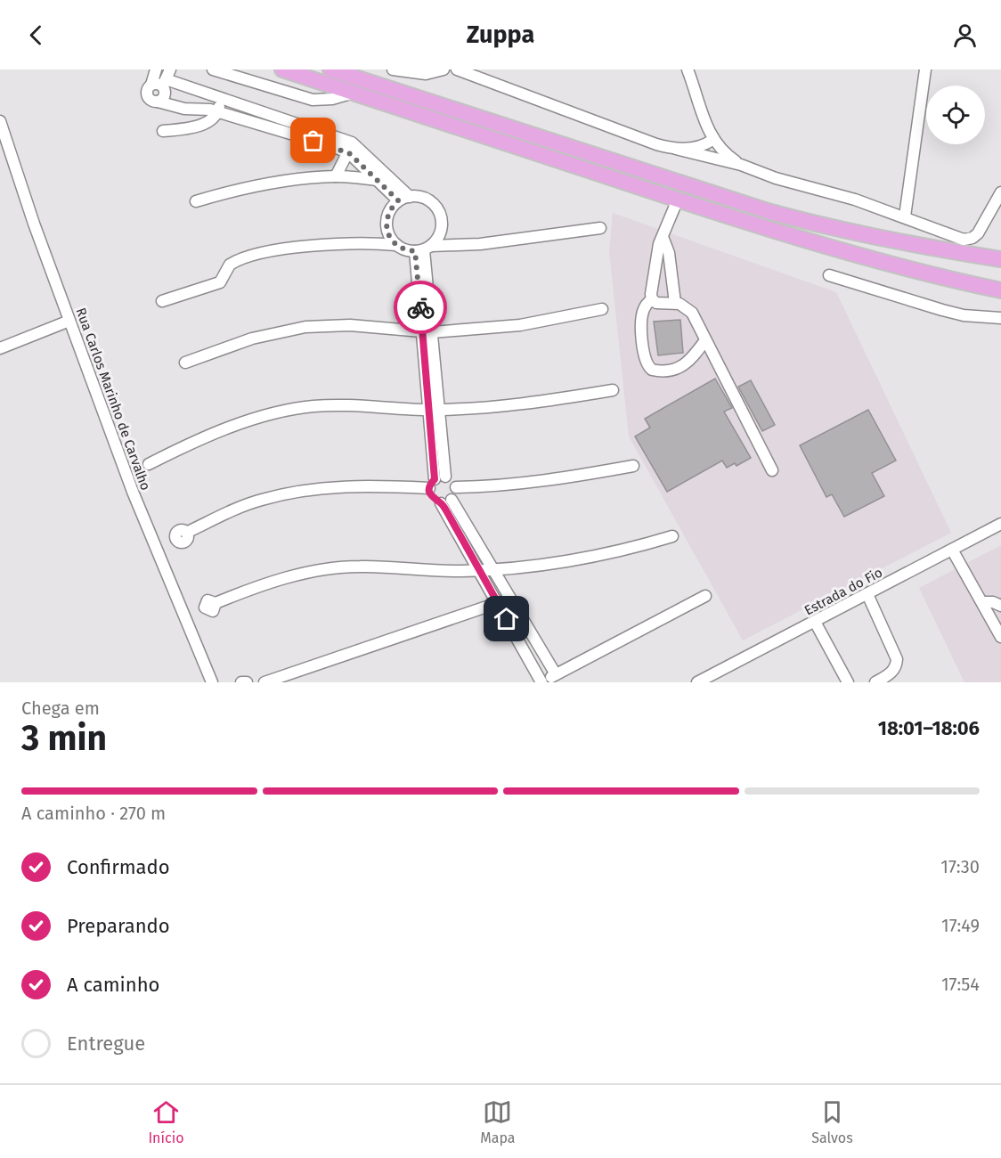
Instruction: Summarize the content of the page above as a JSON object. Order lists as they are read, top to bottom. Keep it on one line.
{"streets":{"street":["Rua Carlos Marinho de Carvalho","Estrada do Fio"]},"page":{"header":"Zuppa","heading":["3 min","Chega em","18:01–18:06"],"bar":"A caminho · 270 m","list":[["Confirmado","17:30"],["Preparando","17:49"],["A caminho","17:54"],"Entregue"],"tabs":["Início","Mapa","Salvos"]}}
